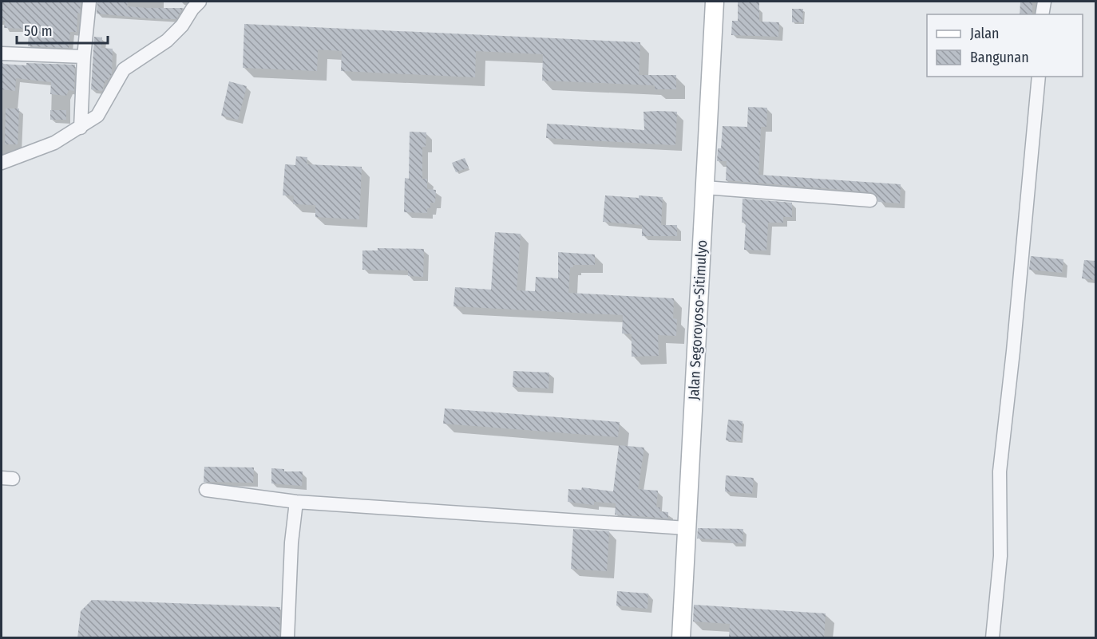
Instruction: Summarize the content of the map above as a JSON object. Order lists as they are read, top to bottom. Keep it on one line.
{"streets":{"main road":["Jalan Segoroyoso-Sitimulyo"]},"legend":["Jalan","Bangunan"],"scale_bar":"50 m"}
